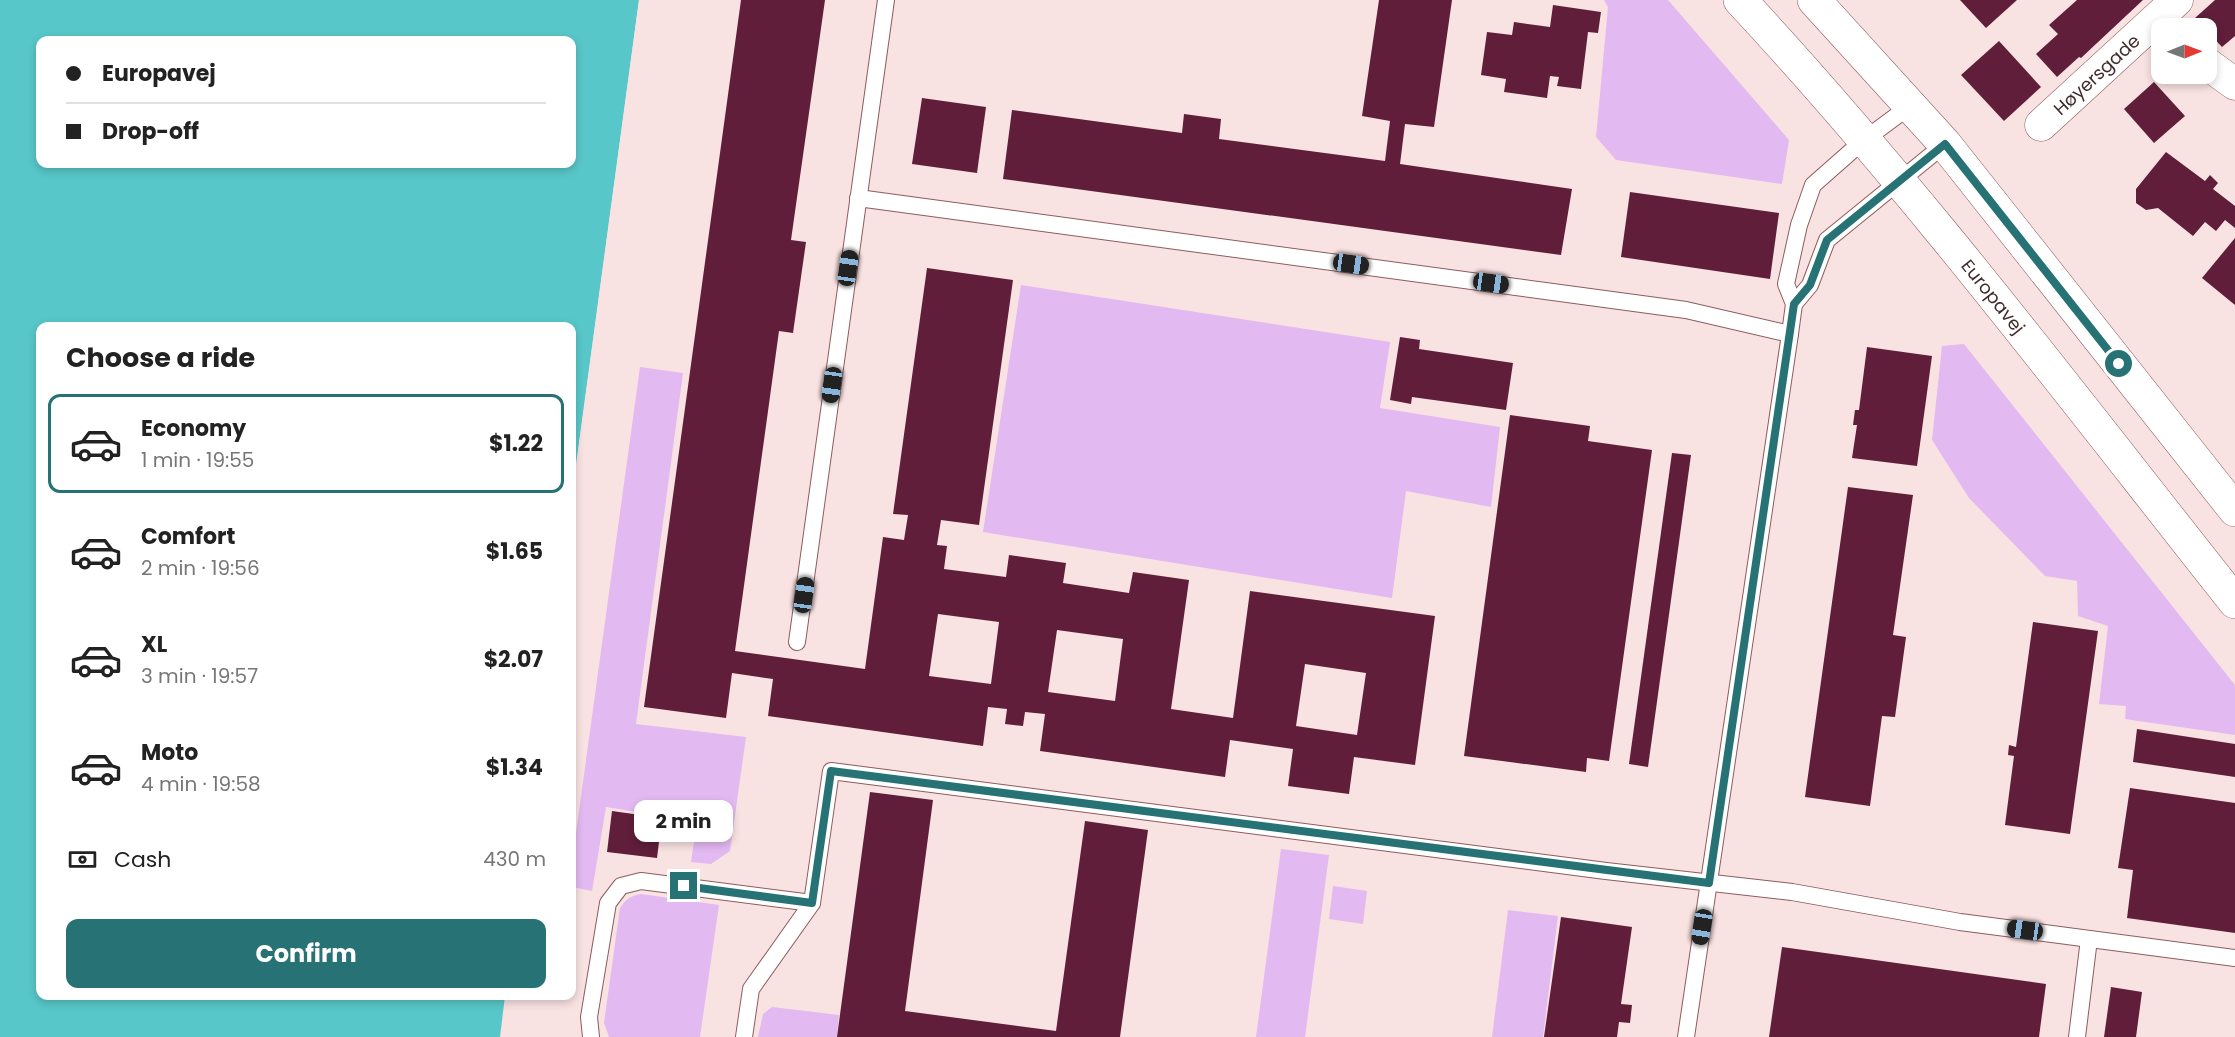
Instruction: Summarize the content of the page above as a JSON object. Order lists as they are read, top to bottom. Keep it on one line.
{"streets":{"main road":["Europavej"],"street":["Høyersgade"]},"north":"right","page":{"banner":["Europavej","Drop-off"],"heading":"Choose a ride","list":[{"name":"Economy","note":"1 min · 19:55","value":"$1.22"},{"name":"Comfort","note":"2 min · 19:56","value":"$1.65"},{"name":"XL","note":"3 min · 19:57","value":"$2.07"},{"name":"Moto","note":"4 min · 19:58","value":"$1.34"}],"bubble":"2 min","pay":["Cash","430 m"],"buttons":"Confirm"}}
